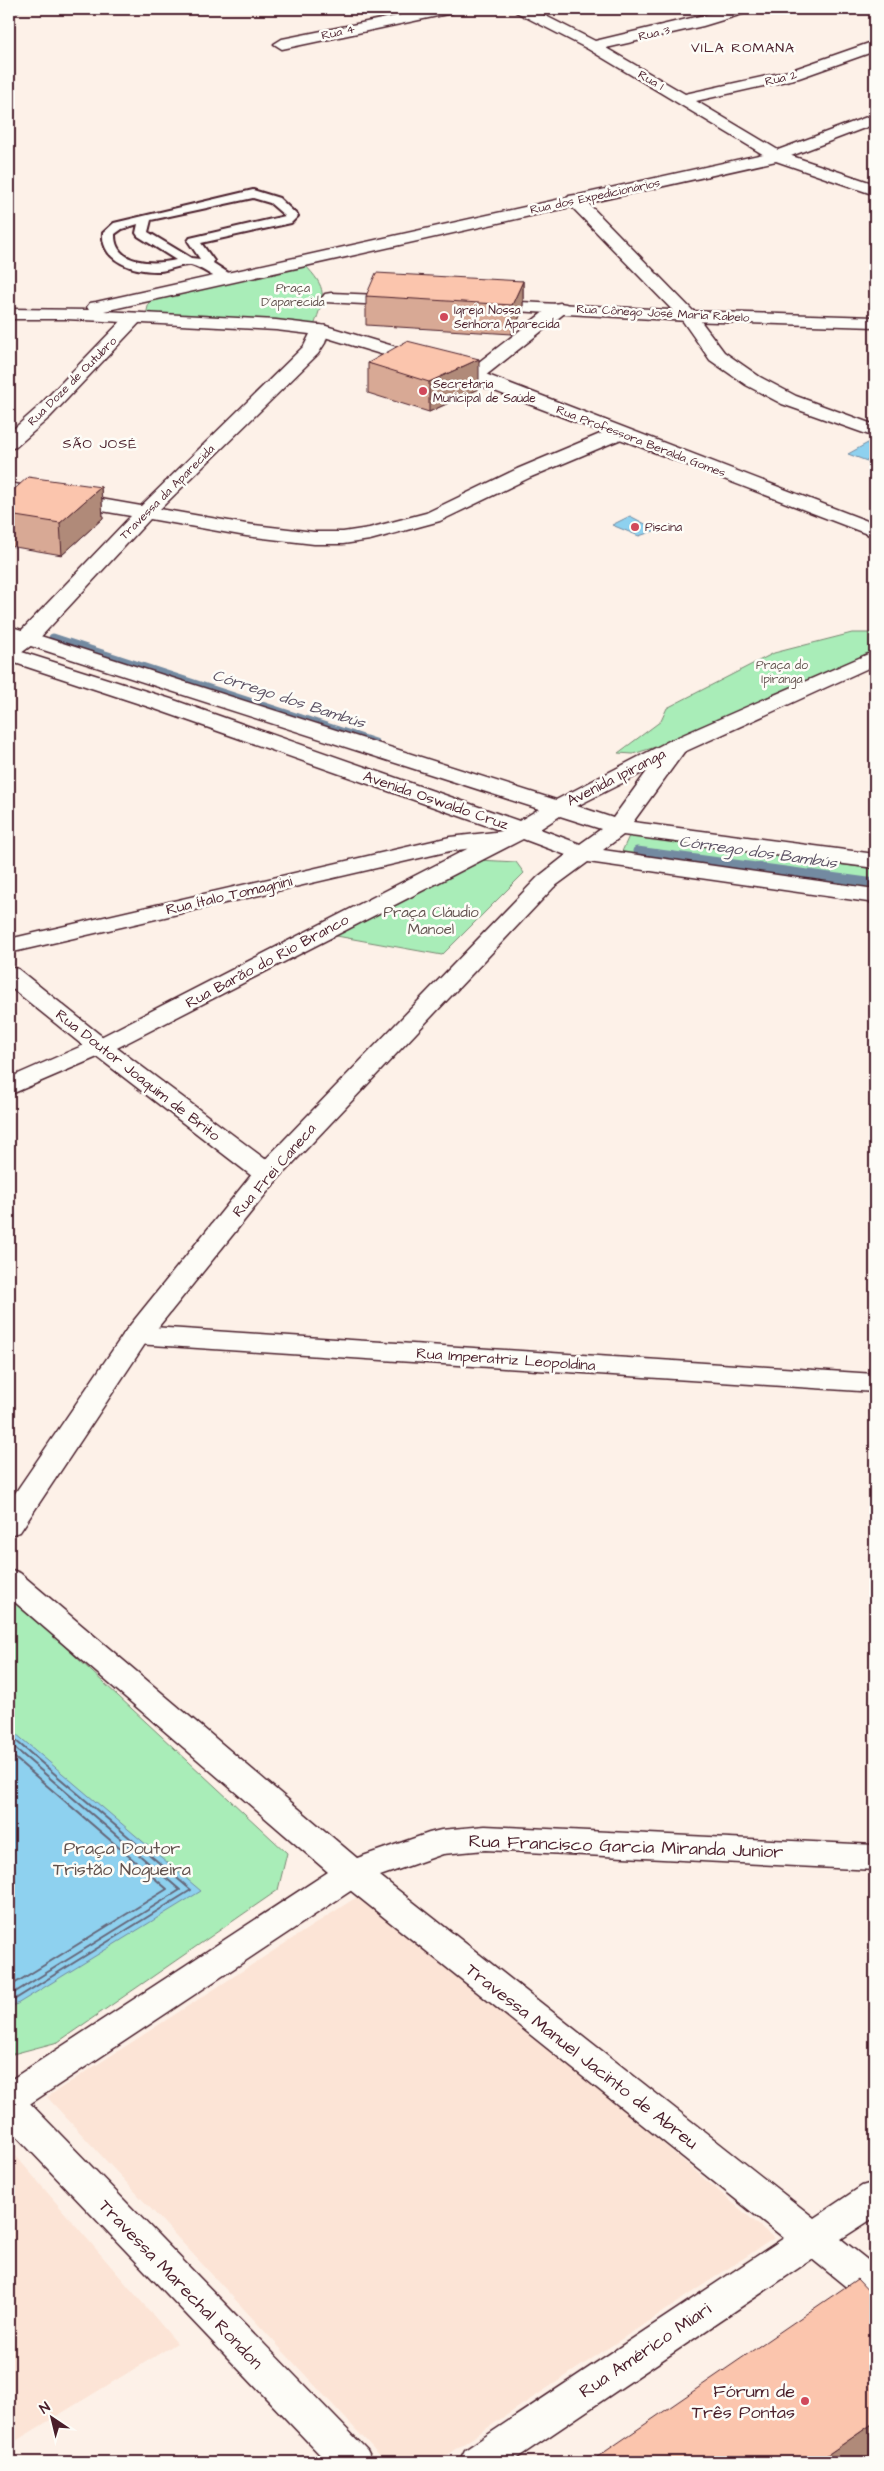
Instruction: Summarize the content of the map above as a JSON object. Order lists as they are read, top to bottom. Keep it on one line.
{"streets":{"street":["Rua 4","Rua 3","Rua 2","Rua 1","Rua dos Expedicionários","Rua Cônego José Maria Rabelo","Rua Doze de Outubro","Rua Professora Beralda Gomes","Travessa da Aparecida","Avenida Ipiranga","Avenida Oswaldo Cruz","Rua Ítalo Tomagnini","Rua Barão do Rio Branco","Rua Doutor Joaquim de Brito","Rua Frei Caneca","Rua Imperatriz Leopoldina","Rua Francisco Garcia Miranda Junior","Travessa Manuel Jacinto de Abreu","Travessa Marechal Rondon","Rua Américo Miari"]},"crossings":[["Rua 3","Rua 1"],["Rua 2","Rua 1"],["Rua 1","Rua dos Expedicionários"],["Rua Professora Beralda Gomes","Travessa da Aparecida"],["Travessa da Aparecida","Avenida Oswaldo Cruz"],["Avenida Ipiranga","Avenida Oswaldo Cruz"],["Avenida Ipiranga","Rua Barão do Rio Branco"],["Avenida Ipiranga","Rua Frei Caneca"],["Avenida Oswaldo Cruz","Rua Barão do Rio Branco"],["Avenida Oswaldo Cruz","Rua Frei Caneca"],["Rua Ítalo Tomagnini","Rua Barão do Rio Branco"],["Rua Barão do Rio Branco","Rua Doutor Joaquim de Brito"],["Rua Doutor Joaquim de Brito","Rua Frei Caneca"],["Rua Frei Caneca","Rua Imperatriz Leopoldina"],["Rua Francisco Garcia Miranda Junior","Travessa Manuel Jacinto de Abreu"],["Travessa Manuel Jacinto de Abreu","Rua Américo Miari"]],"districts":["VILA ROMANA","SÃO JOSÉ"],"water":["Córrego dos Bambús"],"parks":["Praça D'aparecida","Praça do Ipiranga","Praça Cláudio Manoel","Praça Doutor Tristão Nogueira"],"places":["Igreja Nossa Senhora Aparecida","Secretaria Municipal de Saúde","Piscina","Fórum de Três Pontas"],"north":"top left"}
